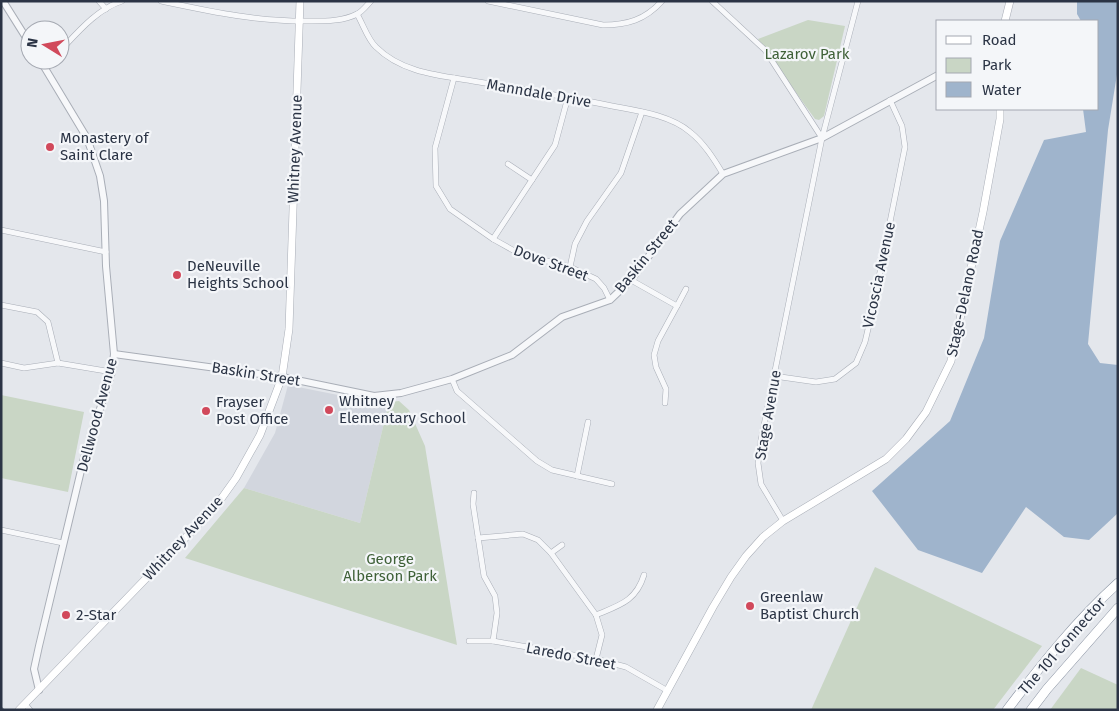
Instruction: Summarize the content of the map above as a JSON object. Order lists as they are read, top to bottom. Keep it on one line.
{"streets":{"highway":["The 101 Connector"],"main road":["Whitney Avenue","Stage-Delano Road"],"street":["Manndale Drive","Baskin Street","Dove Street","Vicoscia Avenue","Dellwood Avenue","Stage Avenue","Laredo Street"]},"crossings":[["Manndale Drive","Baskin Street"],["Manndale Drive","Dove Street"],["Whitney Avenue","Baskin Street"],["Whitney Avenue","Dellwood Avenue"],["Baskin Street","Dove Street"],["Baskin Street","Vicoscia Avenue"],["Baskin Street","Dellwood Avenue"],["Baskin Street","Stage Avenue"],["Vicoscia Avenue","Stage Avenue"],["Stage-Delano Road","Stage Avenue"]],"parks":["Lazarov Park","George Alberson Park"],"places":["Monastery of Saint Clare","DeNeuville Heights School","Whitney Elementary School","Frayser Post Office","Greenlaw Baptist Church","2-Star"],"legend":["Road","Park","Water"],"north":"left"}
